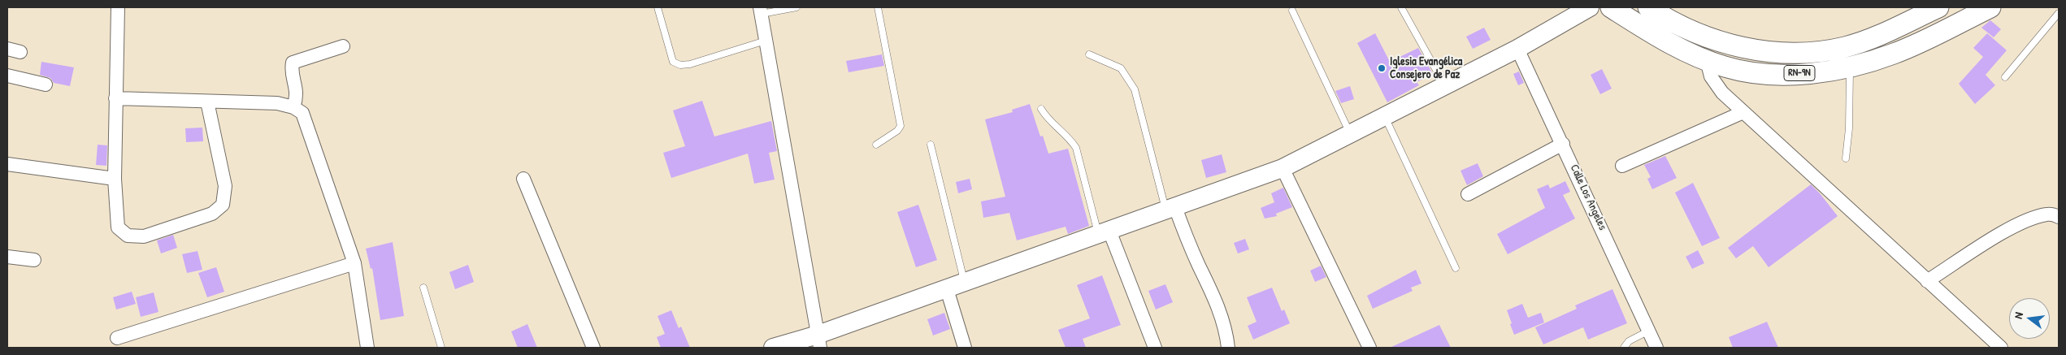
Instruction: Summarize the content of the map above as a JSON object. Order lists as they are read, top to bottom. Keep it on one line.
{"streets":{"main road":["RN-9N"],"street":["Calle Los Angeles"]},"places":["Iglesia Evangélica Consejero de Paz"],"north":"left"}
